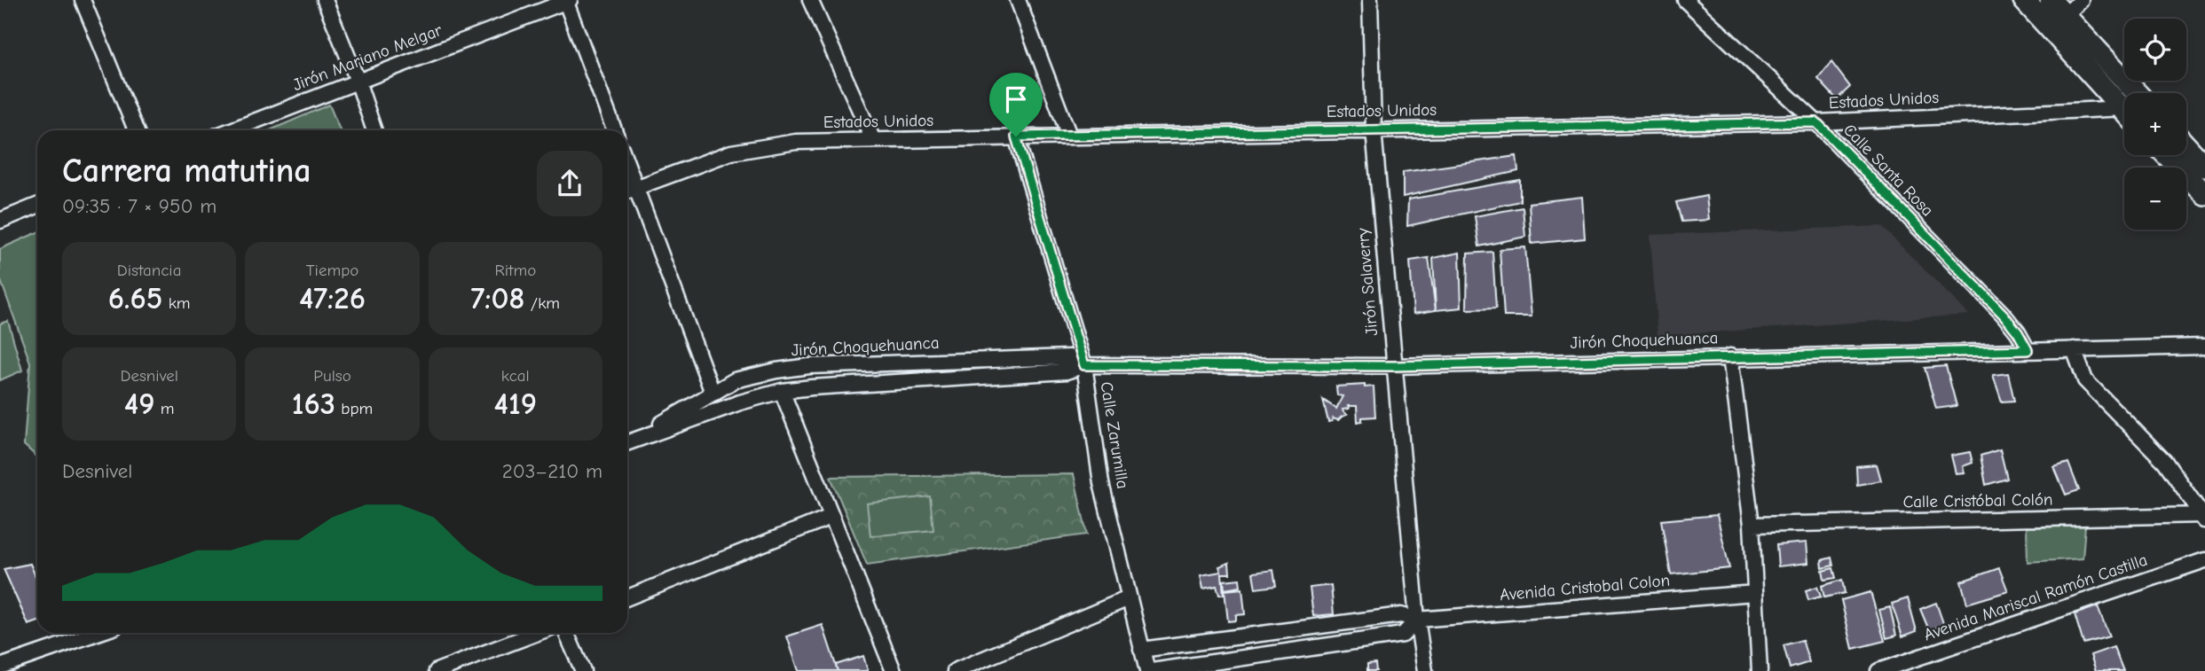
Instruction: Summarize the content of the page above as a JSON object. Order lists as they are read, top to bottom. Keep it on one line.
{"streets":{"street":["Jirón Mariano Melgar","Estados Unidos","Calle Santa Rosa","Jirón Salaverry","Jirón Choquehuanca","Calle Zarumilla","Calle Cristóbal Colón","Avenida Cristobal Colon","Avenida Mariscal Ramón Castilla"]},"crossings":[["Estados Unidos","Calle Santa Rosa"],["Estados Unidos","Jirón Salaverry"],["Estados Unidos","Calle Zarumilla"],["Calle Santa Rosa","Jirón Choquehuanca"],["Jirón Salaverry","Jirón Choquehuanca"],["Jirón Salaverry","Avenida Cristobal Colon"],["Jirón Choquehuanca","Calle Zarumilla"],["Calle Zarumilla","Avenida Cristobal Colon"]],"page":{"map_buttons":["+","−"],"heading":["Carrera matutina","09:35 · 7 × 950 m"],"stats":[["Distancia","6.65 km"],["Tiempo","47:26"],["Ritmo","7:08 /km"],["Desnivel","49 m"],["Pulso","163 bpm"],["kcal","419"]],"chart":["Desnivel","203–210 m"]}}
